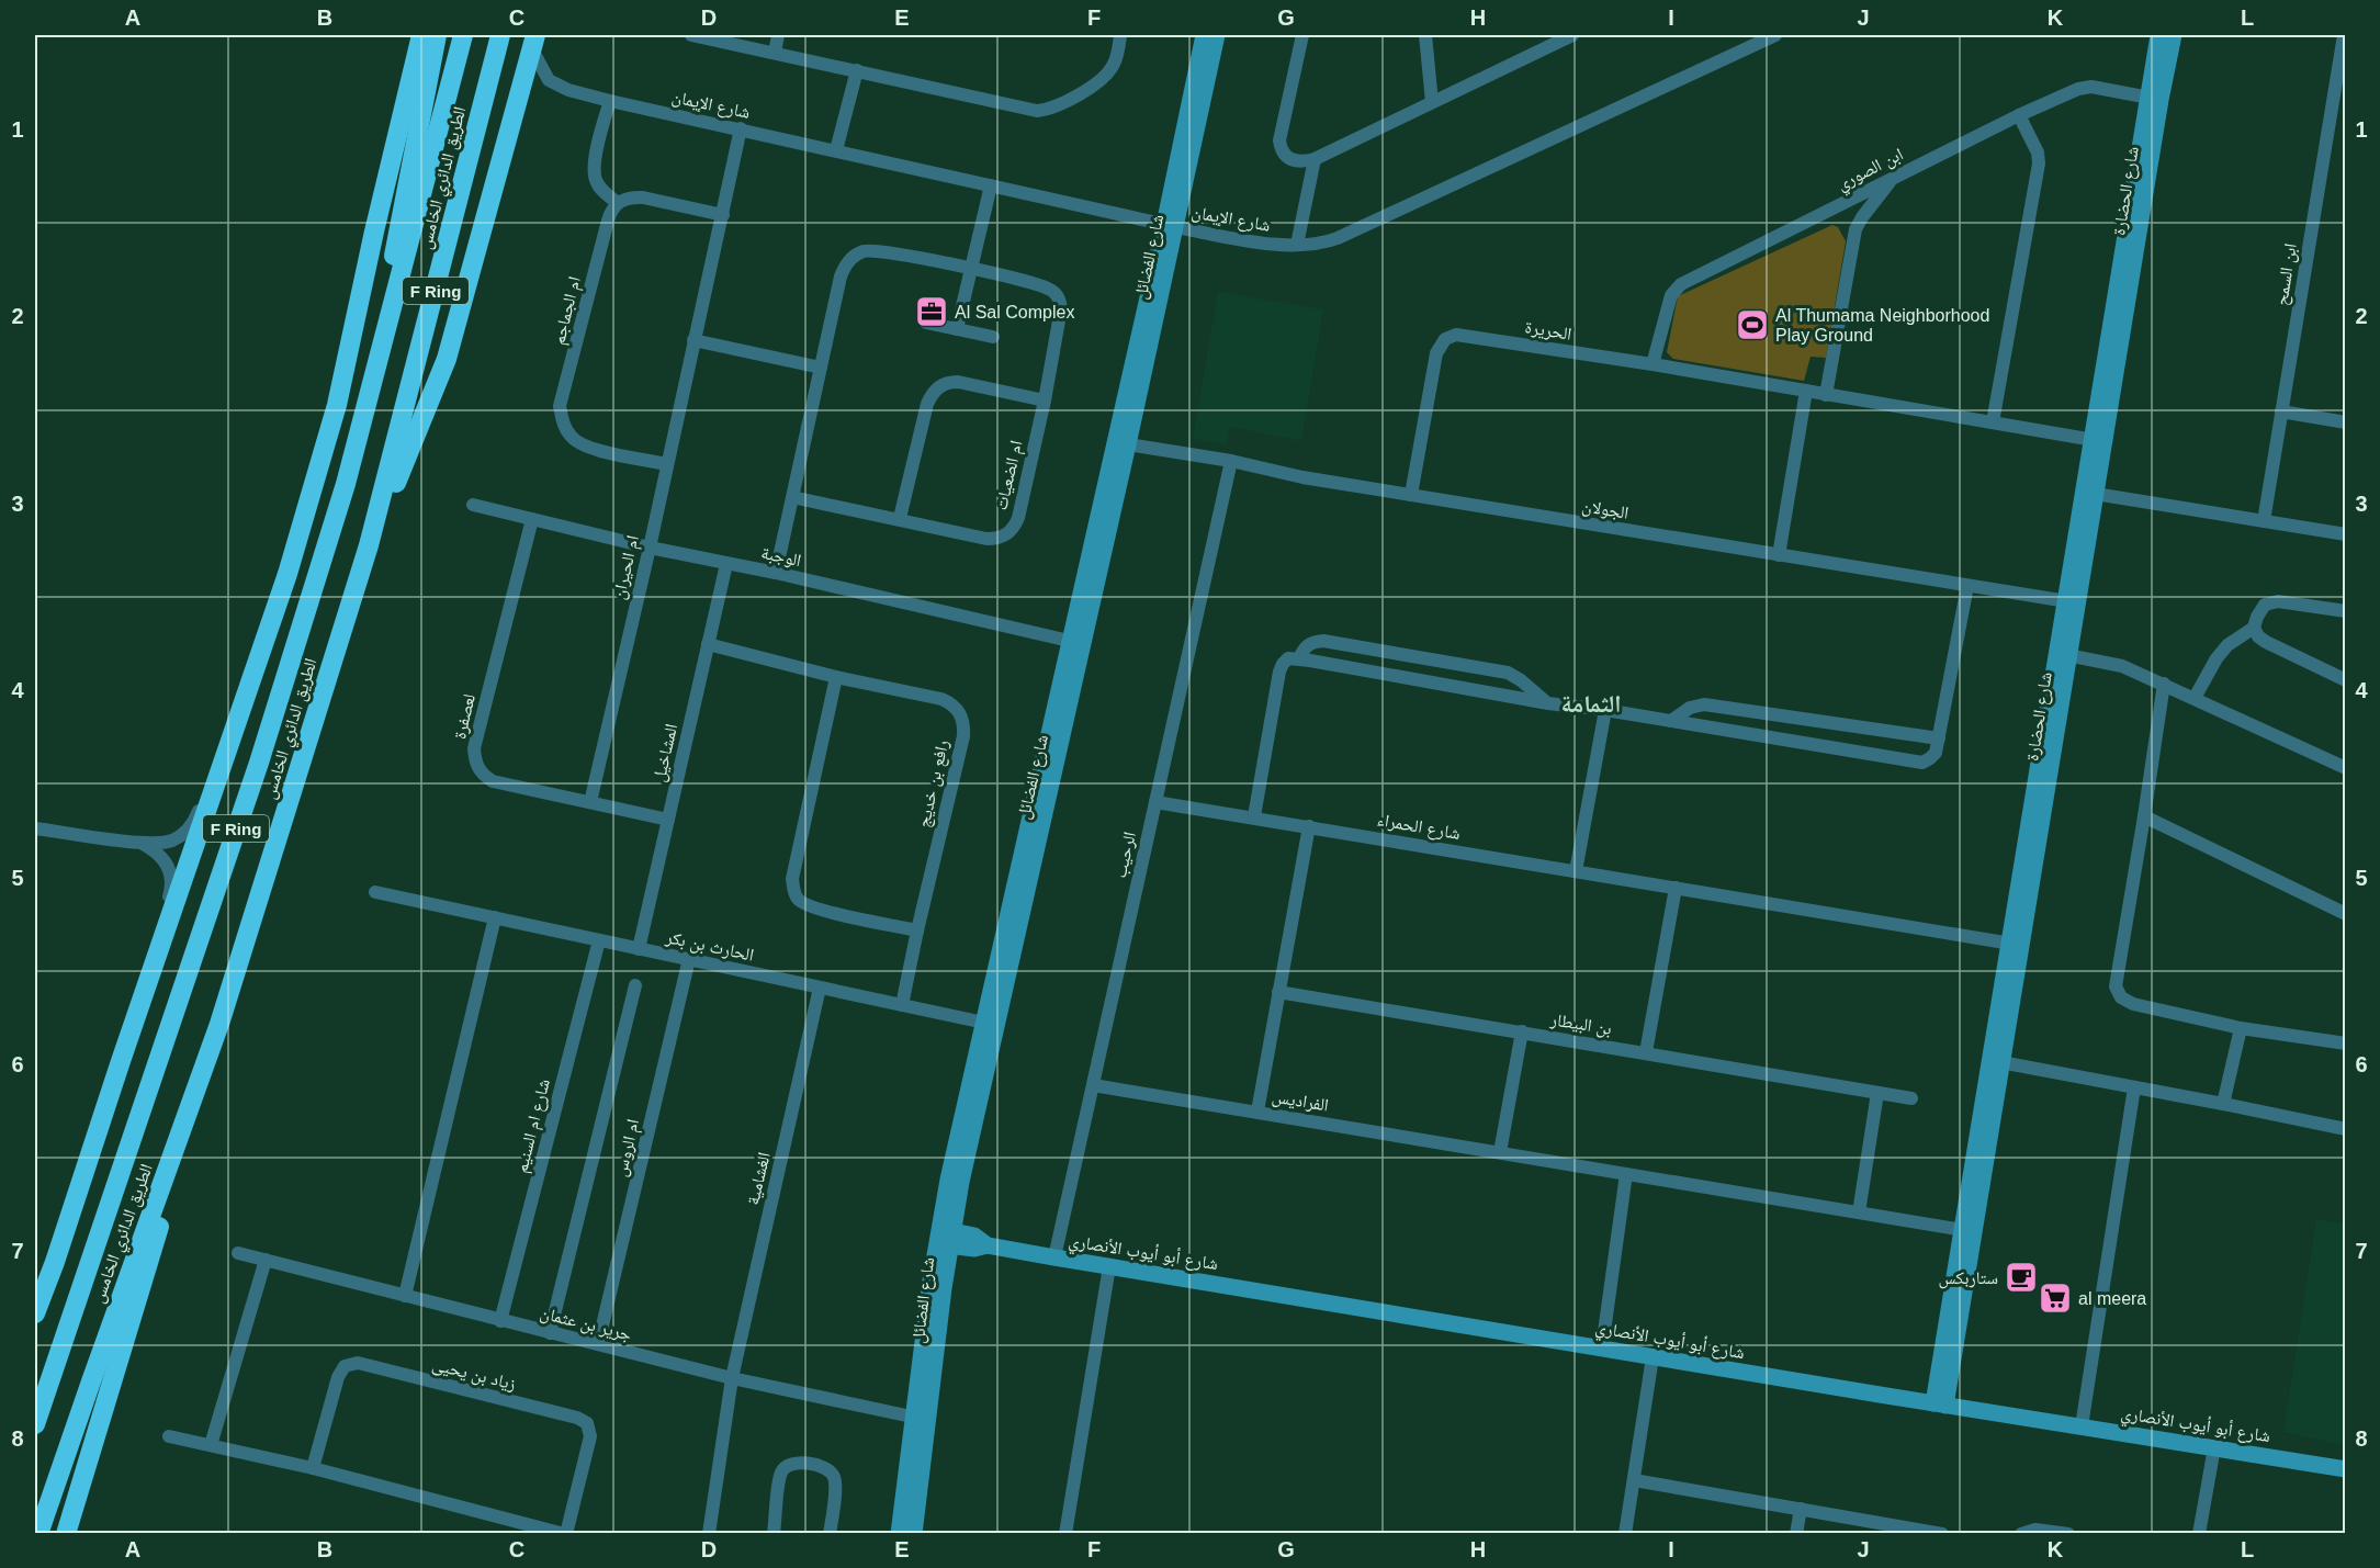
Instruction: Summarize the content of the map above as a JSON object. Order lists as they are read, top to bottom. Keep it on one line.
{"streets":{"highway":["الطريق الدائري الخامس","F Ring"],"street":["شارع الإيمان","ابن الصوري","شارع الحضارة","شارع الفضائل","ابن السمح","ام الجماجم","الحريرة","ام الضعيات","الجولان","الوجبة","ام الحيران","لعصفرة","المشاخيل","رافع بن خديج","شارع الحمراء","الرحيب","الحارث بن بكر","بن البيطار","الفراديس","شارع ام السنيم","ام الروس","الغشامية","شارع أبو أيوب الأنصاري","جرير بن عثمان","زياد بن يحيى"]},"crossings":[["شارع الإيمان","شارع الفضائل"],["شارع الإيمان","ام الحيران"],["ابن الصوري","شارع الحضارة"],["ابن الصوري","الحريرة"],["شارع الحضارة","الحريرة"],["شارع الحضارة","الجولان"],["شارع الحضارة","شارع الحمراء"],["شارع الحضارة","الفراديس"],["شارع الحضارة","شارع أبو أيوب الأنصاري"],["شارع الفضائل","الجولان"],["شارع الفضائل","الوجبة"],["شارع الفضائل","شارع أبو أيوب الأنصاري"],["شارع الفضائل","جرير بن عثمان"],["ام الجماجم","ام الحيران"],["الحريرة","الجولان"],["ام الضعيات","الوجبة"],["الجولان","الرحيب"],["الوجبة","ام الحيران"],["الوجبة","لعصفرة"],["الوجبة","المشاخيل"],["ام الحيران","لعصفرة"],["لعصفرة","المشاخيل"],["المشاخيل","رافع بن خديج"],["المشاخيل","الحارث بن بكر"],["رافع بن خديج","الحارث بن بكر"],["شارع الحمراء","الرحيب"],["الرحيب","الفراديس"],["الرحيب","شارع أبو أيوب الأنصاري"],["الحارث بن بكر","شارع ام السنيم"],["الحارث بن بكر","ام الروس"],["الحارث بن بكر","الغشامية"],["شارع ام السنيم","جرير بن عثمان"],["ام الروس","جرير بن عثمان"],["الغشامية","جرير بن عثمان"]],"districts":["الثمامة"],"places":{"office":["Al Sal Complex"],"sports":["Al Thumama Neighborhood Play Ground"],"cafe":["ستاربكس"],"supermarket":["al meera"]},"grid":{"columns":["A","B","C","D","E","F","G","H","I","J","K","L"],"rows":["1","2","3","4","5","6","7","8"]}}
